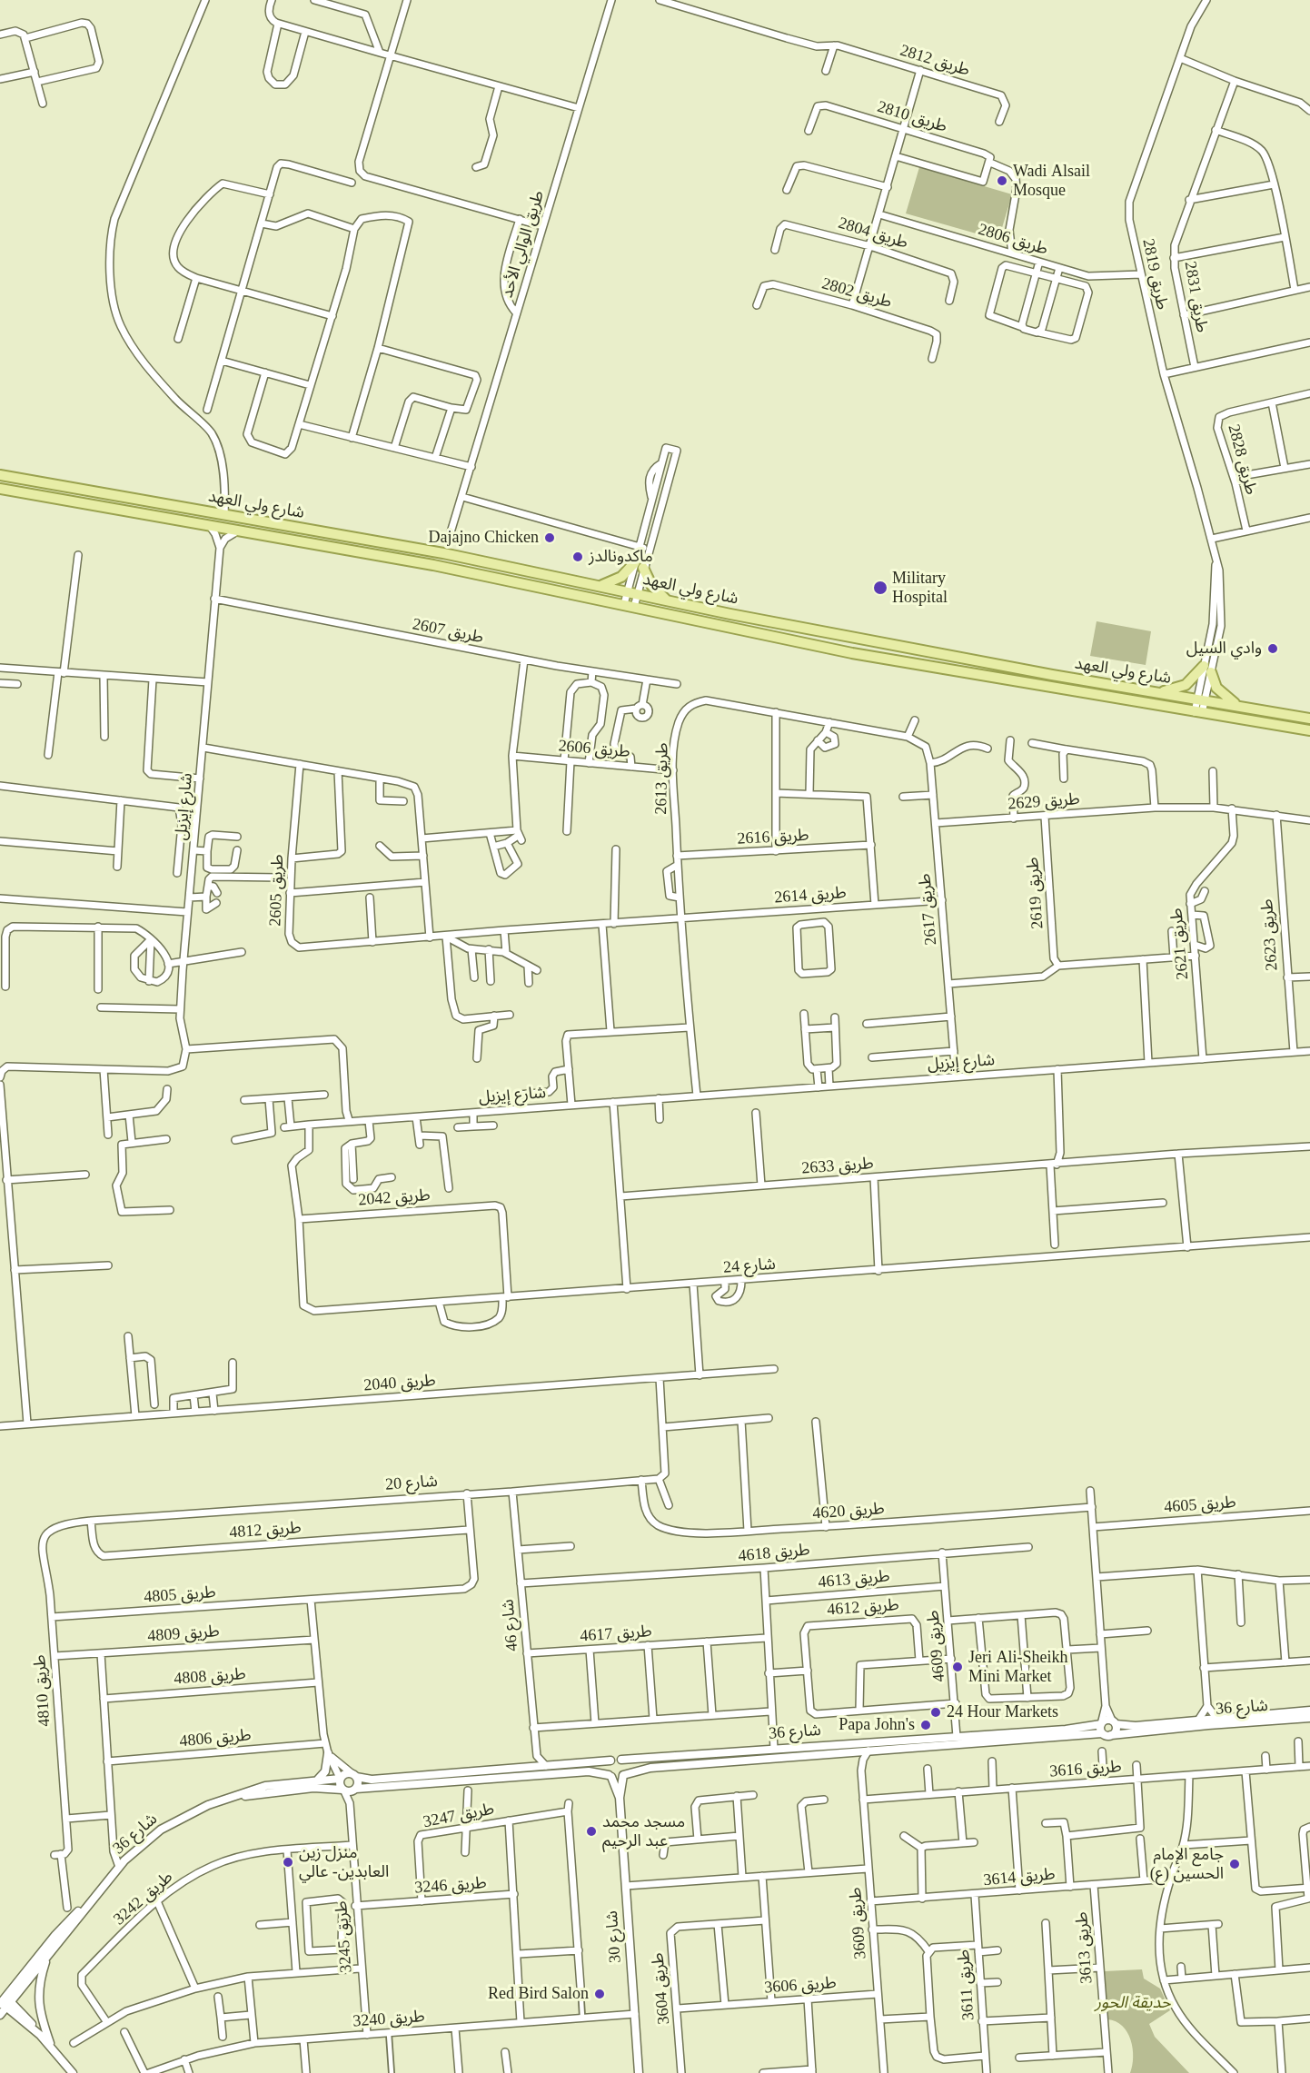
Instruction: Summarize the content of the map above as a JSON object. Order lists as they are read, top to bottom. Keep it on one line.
{"streets":{"main road":["شارع ولي العهد"],"street":["طريق 2812","طريق 2810","طريق 2804","طريق 2806","طريق الوالي الأحد","طريق 2819","طريق 2802","طريق 2831","طريق 2828","طريق 2607","طريق 2606","طريق 2613","طريق 2629","شارع إيزيل","طريق 2616","طريق 2605","طريق 2619","طريق 2614","طريق 2617","طريق 2623","طريق 2621","طريق 2633","طريق 2042","شارع 24","طريق 2040","شارع 20","طريق 4605","طريق 4620","طريق 4812","طريق 4618","طريق 4613","طريق 4805","طريق 4612","شارع 46","طريق 4809","طريق 4617","طريق 4609","طريق 4808","طريق 4810","شارع 36","طريق 4806","طريق 3616","طريق 3247","طريق 3614","طريق 3246","طريق 3242","طريق 3609","طريق 3245","شارع 30","طريق 3613","طريق 3611","طريق 3606","طريق 3604","طريق 3240"]},"crossings":[["طريق 2810","طريق 2806"],["طريق 2806","طريق 2819"],["طريق 2819","شارع ولي العهد"],["طريق 2607","شارع إيزيل"],["طريق 2606","طريق 2613"],["طريق 2613","شارع إيزيل"],["طريق 2613","طريق 2616"],["طريق 2613","طريق 2614"],["طريق 2613","طريق 2617"],["طريق 2629","طريق 2619"],["طريق 2629","طريق 2617"],["طريق 2629","طريق 2623"],["طريق 2629","طريق 2621"],["شارع إيزيل","طريق 2617"],["شارع إيزيل","طريق 2623"],["شارع إيزيل","طريق 2621"],["طريق 2614","طريق 2617"],["طريق 2042","شارع 24"],["شارع 20","طريق 4620"],["شارع 20","طريق 4812"],["شارع 20","شارع 46"],["شارع 20","طريق 4810"],["طريق 4812","طريق 4805"],["طريق 4618","شارع 46"],["طريق 4618","طريق 4609"],["طريق 4613","طريق 4609"],["طريق 4805","طريق 4810"],["طريق 4612","طريق 4609"],["شارع 46","طريق 4617"],["طريق 4809","طريق 4810"],["طريق 4609","شارع 36"],["شارع 36","طريق 3609"],["شارع 36","طريق 3245"],["شارع 36","شارع 30"],["طريق 3616","طريق 3609"],["طريق 3247","طريق 3246"],["طريق 3614","طريق 3609"],["طريق 3614","طريق 3613"],["طريق 3614","طريق 3611"],["طريق 3246","طريق 3245"],["طريق 3242","طريق 3245"],["طريق 3609","طريق 3606"],["طريق 3245","طريق 3240"],["شارع 30","طريق 3240"],["طريق 3606","طريق 3604"]],"parks":["حديقة الحور"],"places":["Wadi Alsail Mosque","Dajajno Chicken","ماكدونالدز","Military Hospital","وادي السيل","Jeri Ali-Sheikh Mini Market","24 Hour Markets","Papa John's","مسجد محمد عبد الرحيم","منزل زين العابدين- عالي","جامع الإمام الحسين (ع)","Red Bird Salon"]}
